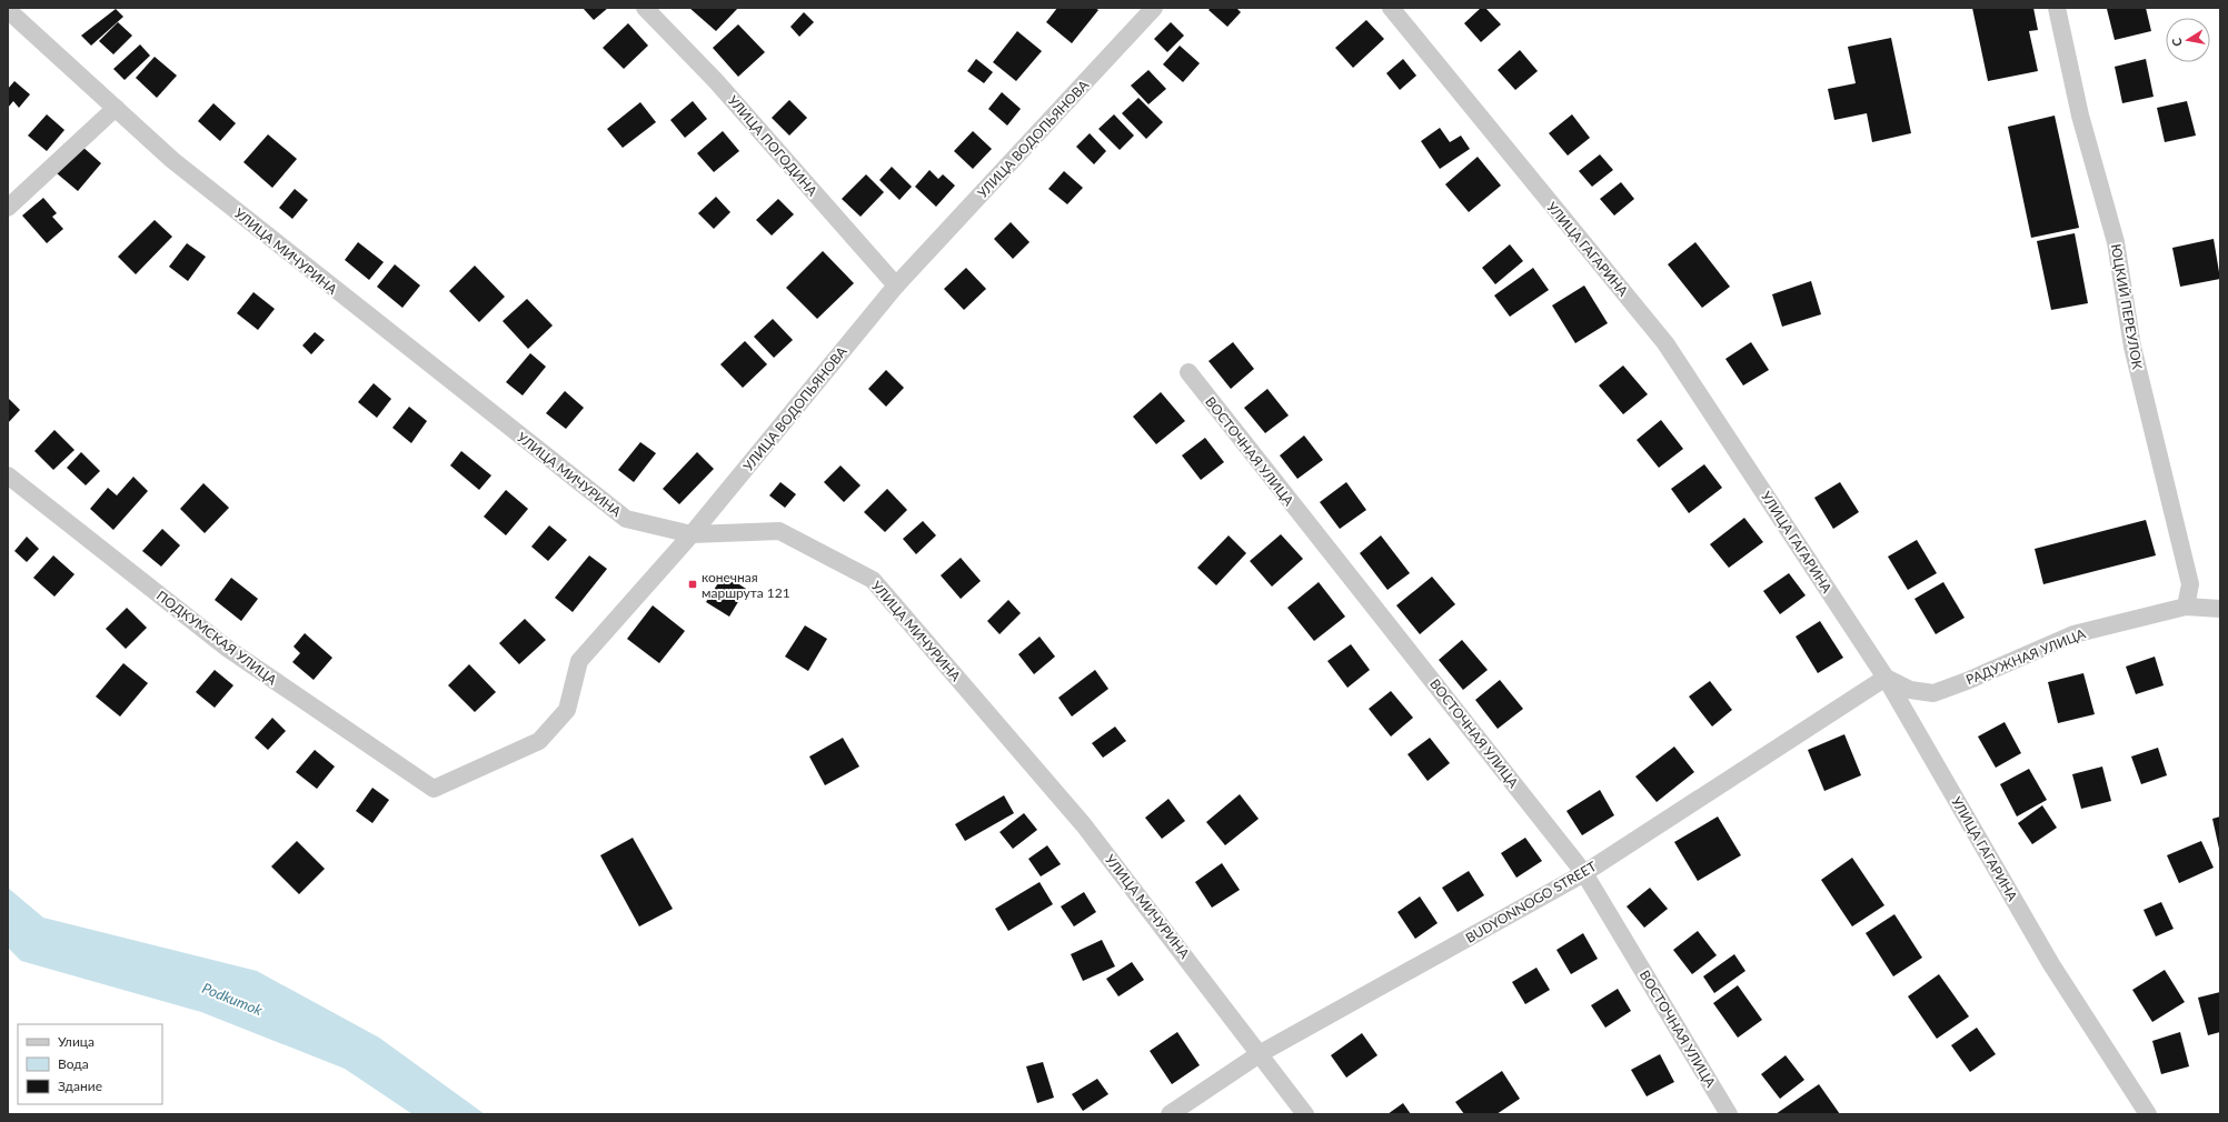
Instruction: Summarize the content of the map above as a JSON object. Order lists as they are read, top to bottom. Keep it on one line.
{"streets":{"street":["УЛИЦА ВОДОПЬЯНОВА","УЛИЦА ПОГОДИНА","УЛИЦА ГАГАРИНА","УЛИЦА МИЧУРИНА","ЮЦКИЙ ПЕРЕУЛОК","ВОСТОЧНАЯ УЛИЦА","ПОДКУМСКАЯ УЛИЦА","РАДУЖНАЯ УЛИЦА","BUDYONNOGO STREET"]},"crossings":[["УЛИЦА ВОДОПЬЯНОВА","УЛИЦА ПОГОДИНА"],["УЛИЦА ВОДОПЬЯНОВА","УЛИЦА МИЧУРИНА"],["УЛИЦА ВОДОПЬЯНОВА","ПОДКУМСКАЯ УЛИЦА"],["УЛИЦА ГАГАРИНА","РАДУЖНАЯ УЛИЦА"],["УЛИЦА ГАГАРИНА","BUDYONNOGO STREET"],["УЛИЦА МИЧУРИНА","BUDYONNOGO STREET"],["ЮЦКИЙ ПЕРЕУЛОК","РАДУЖНАЯ УЛИЦА"],["ВОСТОЧНАЯ УЛИЦА","BUDYONNOGO STREET"],["РАДУЖНАЯ УЛИЦА","BUDYONNOGO STREET"]],"water":["Podkumok"],"places":{"transit":["конечная маршрута 121"]},"legend":["Улица","Вода","Здание"],"north":"left"}
